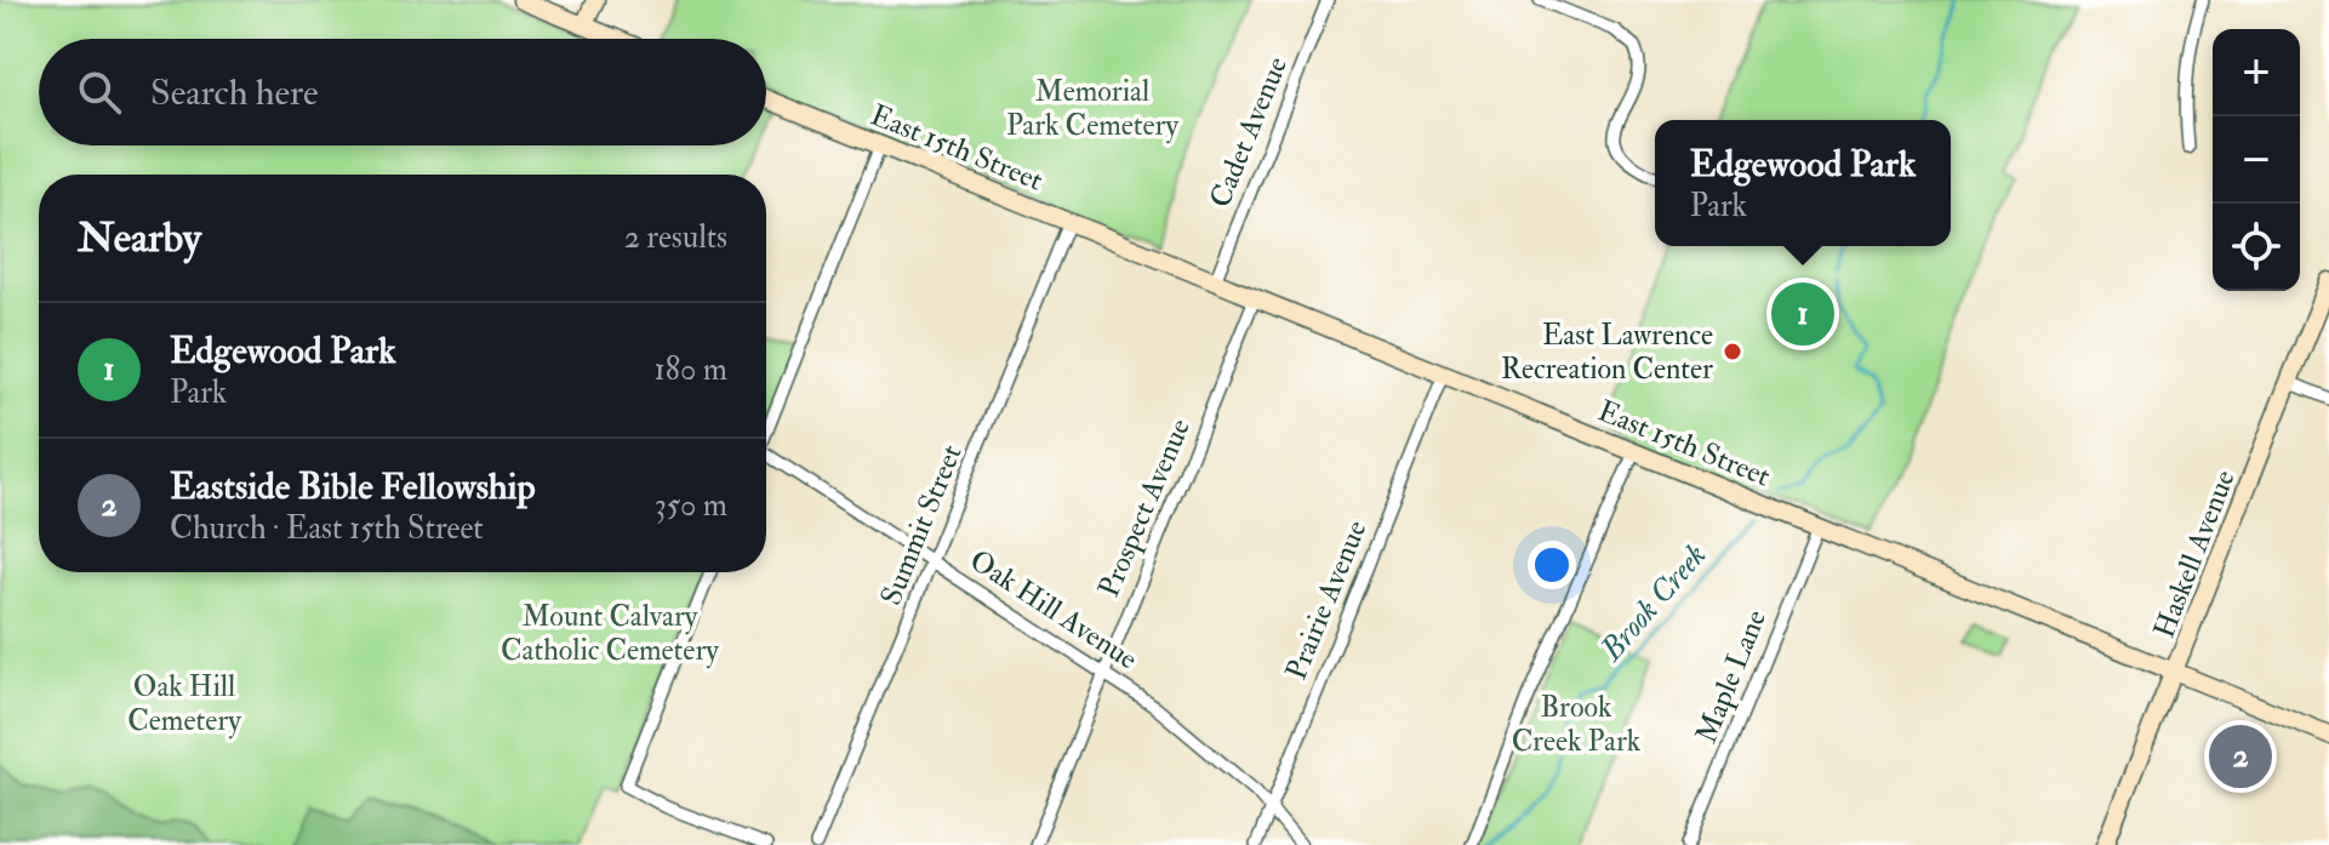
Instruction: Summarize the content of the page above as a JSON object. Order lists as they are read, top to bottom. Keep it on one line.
{"streets":{"main road":["East 15th Street","Haskell Avenue"],"street":["Cadet Avenue","Prospect Avenue","Summit Street","Prairie Avenue","Oak Hill Avenue","Maple Lane"]},"crossings":[["Cadet Avenue","East 15th Street"],["East 15th Street","Prospect Avenue"],["East 15th Street","Summit Street"],["East 15th Street","Haskell Avenue"],["East 15th Street","Prairie Avenue"],["East 15th Street","Maple Lane"],["Prospect Avenue","Oak Hill Avenue"],["Summit Street","Oak Hill Avenue"],["Prairie Avenue","Oak Hill Avenue"]],"water":["Brook Creek"],"parks":["Memorial Park Cemetery","Mount Calvary Catholic Cemetery","Oak Hill Cemetery","Brook Creek Park"],"places":["East Lawrence Recreation Center"],"page":{"map_buttons":["+","−"],"search":"Search here","popup":["Edgewood Park","Park"],"heading":["Nearby","2 results"],"pins":["1","2"],"list":[{"mark":"1","name":"Edgewood Park","note":"Park","value":"180 m"},{"mark":"2","name":"Eastside Bible Fellowship","note":"Church · East 15th Street","value":"350 m"}]}}
